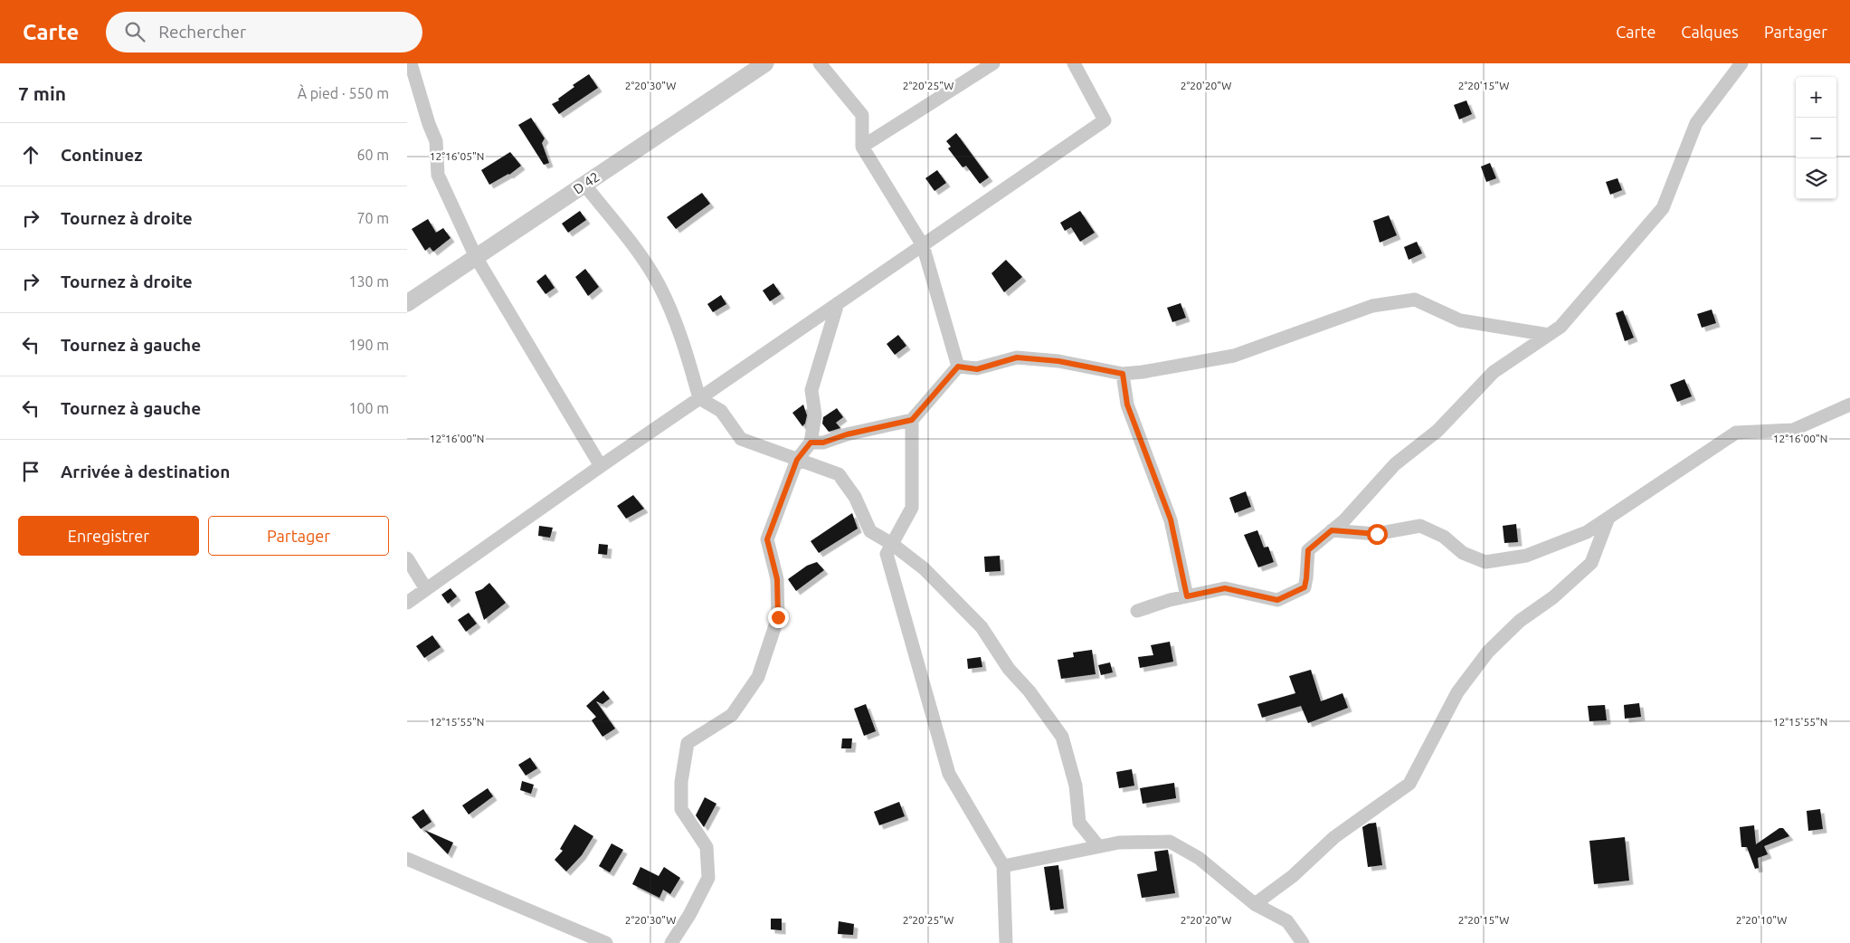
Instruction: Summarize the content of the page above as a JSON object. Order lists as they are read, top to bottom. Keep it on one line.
{"streets":{"street":["D 42"]},"page":{"header":"Carte","search":"Rechercher","nav":["Carte","Calques","Partager"],"heading":["7 min","À pied · 550 m"],"map_buttons":["+","−"],"list":[["Continuez","60 m"],["Tournez à droite","70 m"],["Tournez à droite","130 m"],["Tournez à gauche","190 m"],["Tournez à gauche","100 m"],"Arrivée à destination"],"buttons":["Enregistrer","Partager"]},"coordinates":["2°20'30\"W","2°20'25\"W","2°20'20\"W","2°20'15\"W","12°16'05\"N","12°16'00\"N","12°15'55\"N","2°20'10\"W"]}
